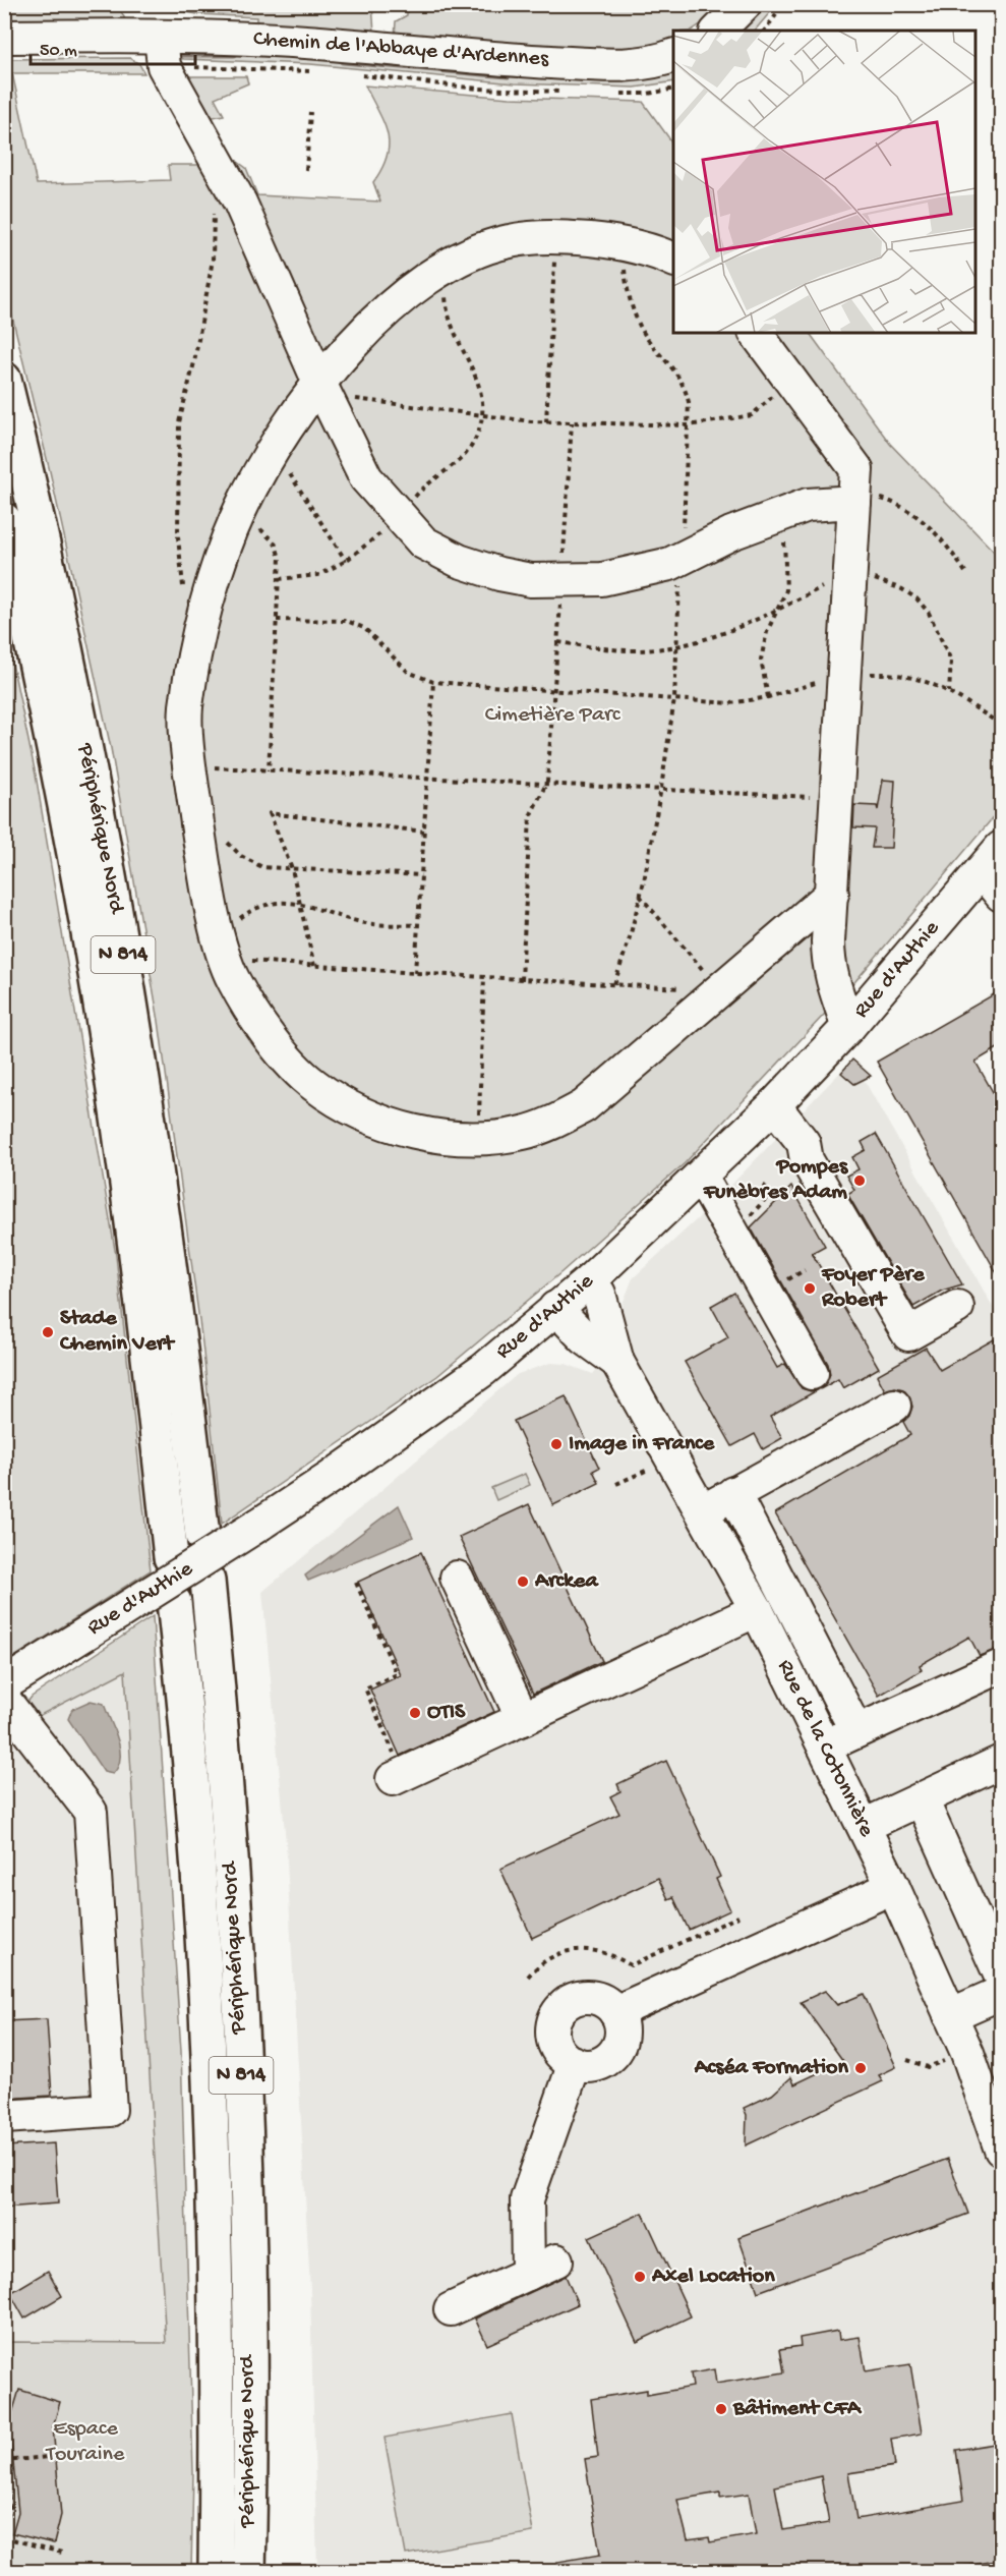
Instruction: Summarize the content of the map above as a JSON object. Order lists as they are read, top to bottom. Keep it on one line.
{"streets":{"highway":["Périphérique Nord","N 814"],"street":["Chemin de l'Abbaye d'Ardennes","Rue d'Authie","Rue de la Cotonnière"]},"crossings":[["Rue d'Authie","Rue de la Cotonnière"]],"parks":["Cimetière Parc","Espace Touraine"],"places":["Pompes Funèbres Adam","Foyer Père Robert","Stade Chemin Vert","Image in France","Arckea","OTIS","Acséa Formation","Axel Location","Bâtiment CFA"],"scale_bar":"50 m"}
